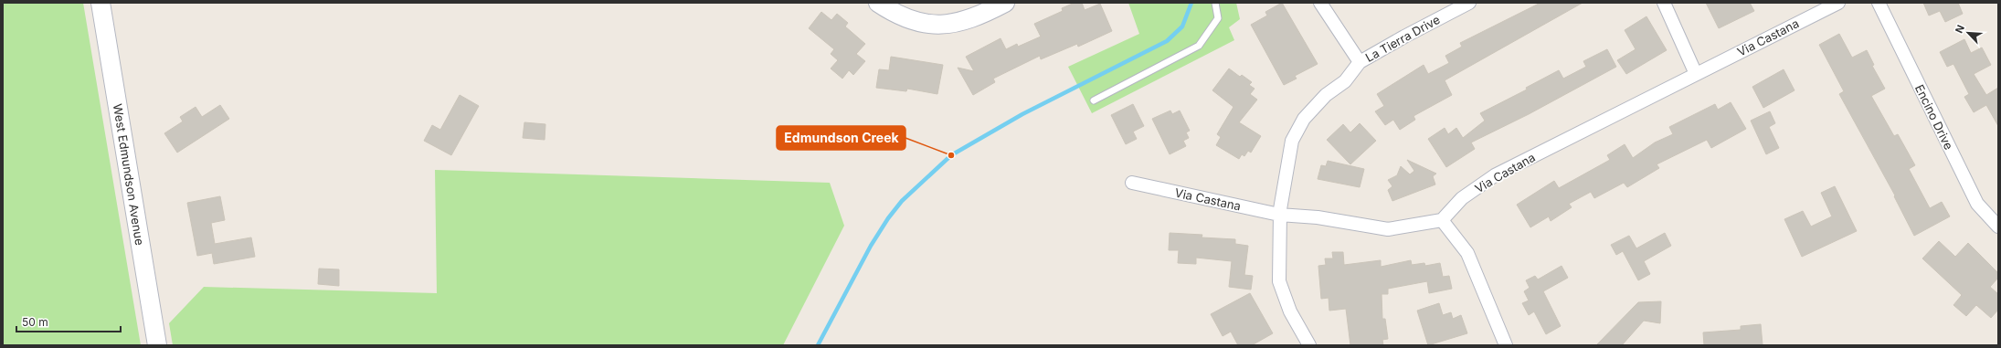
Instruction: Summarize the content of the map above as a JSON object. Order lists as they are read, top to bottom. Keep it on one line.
{"streets":{"street":["Via Castana","La Tierra Drive","Encino Drive","West Edmundson Avenue"]},"crossings":[["Via Castana","La Tierra Drive"]],"places":["Edmundson Creek"],"scale_bar":"50 m","north":"top left"}
